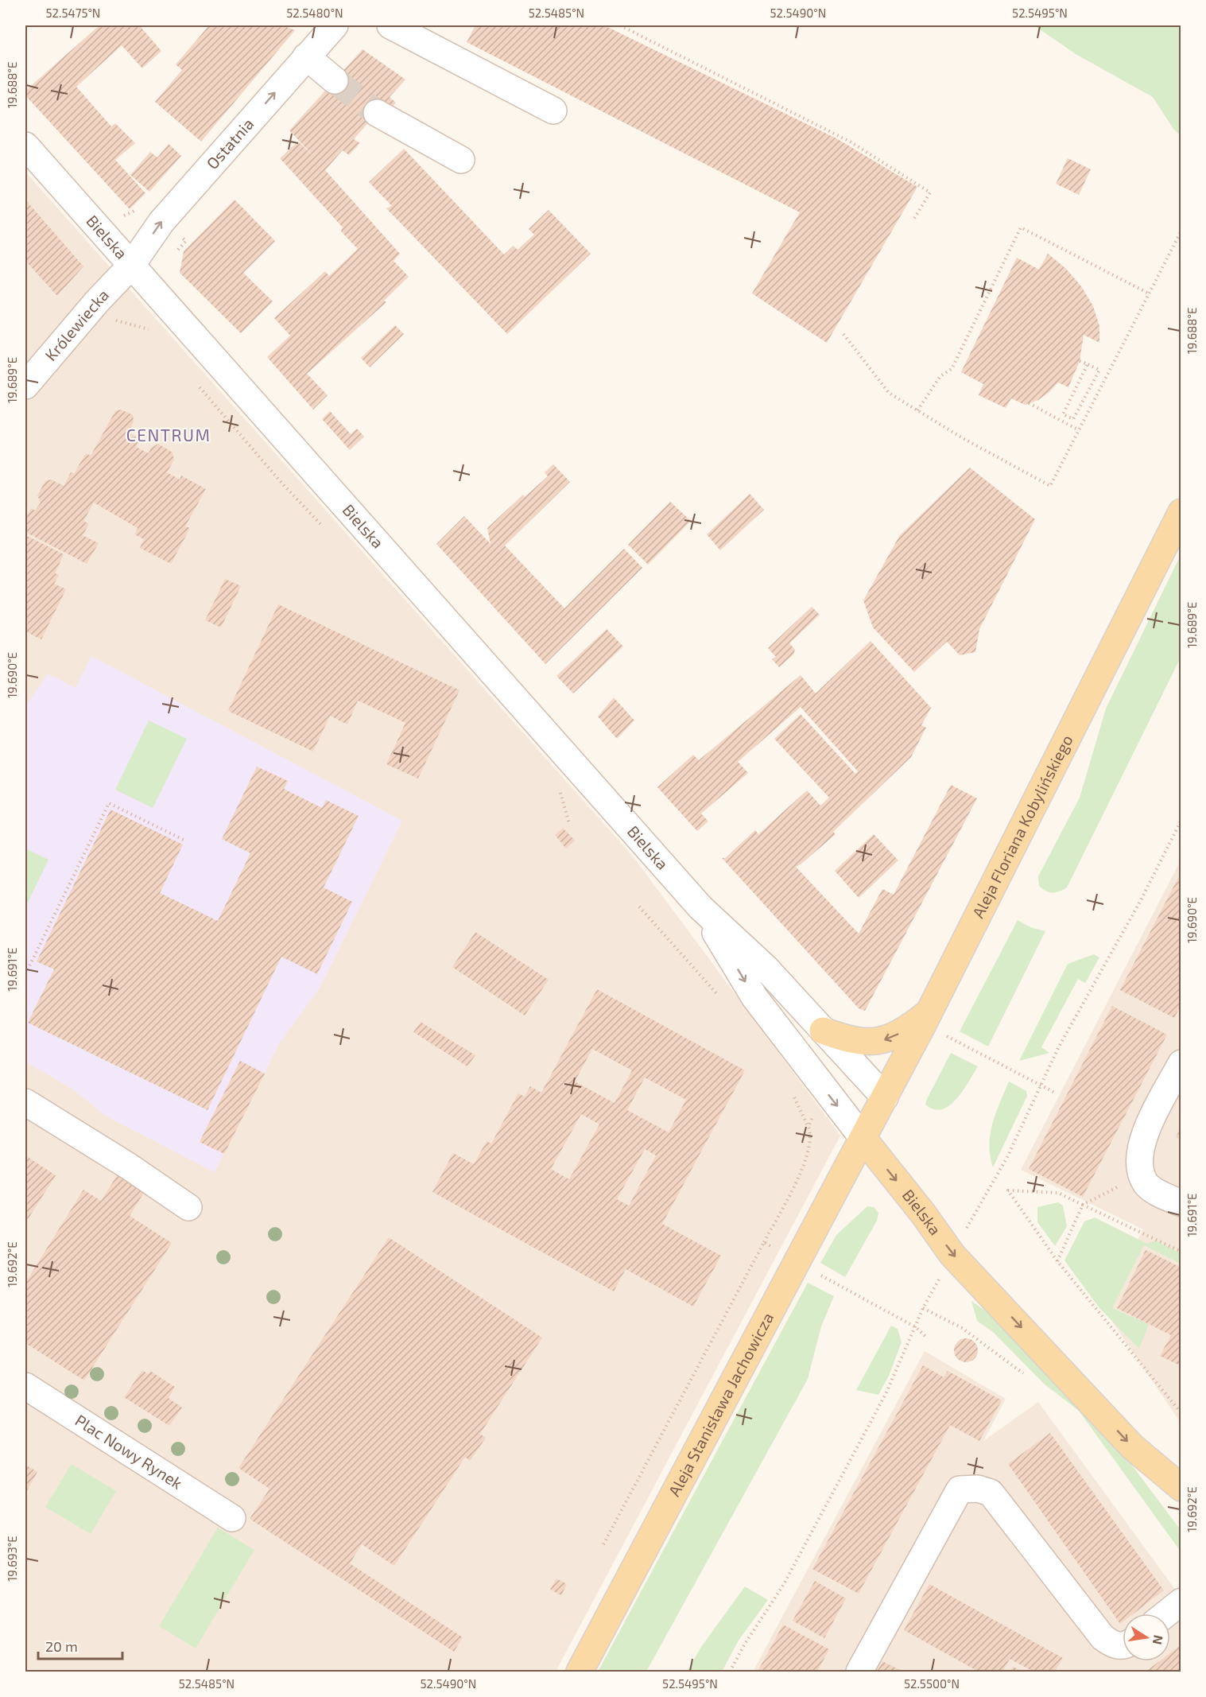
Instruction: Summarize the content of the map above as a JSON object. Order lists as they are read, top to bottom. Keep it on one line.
{"streets":{"main road":["Bielska","Aleja Floriana Kobylińskiego","Aleja Stanisława Jachowicza"],"street":["Ostatnia","Królewiecka","Plac Nowy Rynek"]},"crossings":[["Ostatnia","Bielska"],["Ostatnia","Królewiecka"],["Bielska","Królewiecka"],["Bielska","Aleja Floriana Kobylińskiego"],["Bielska","Aleja Stanisława Jachowicza"],["Aleja Floriana Kobylińskiego","Aleja Stanisława Jachowicza"]],"one_way":["Ostatnia"],"districts":["CENTRUM"],"scale_bar":"20 m","north":"right","coordinates":["52.5475°N","52.5480°N","52.5485°N","52.5490°N","52.5495°N","19.688°E","19.689°E","19.690°E","19.691°E","19.692°E","19.693°E","52.5500°N"]}
